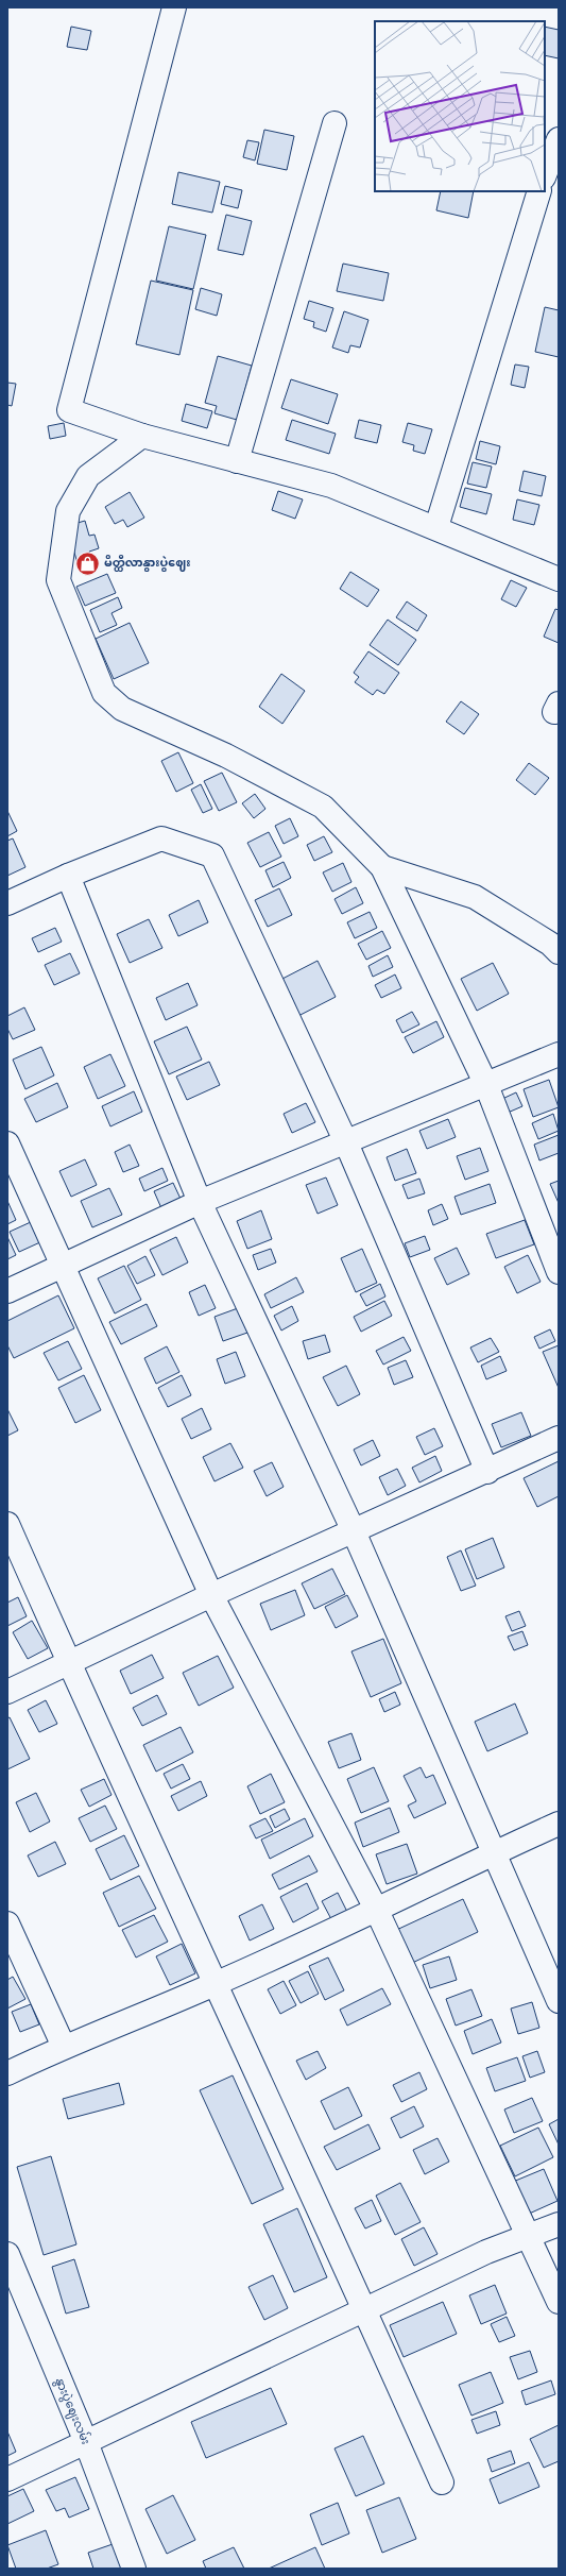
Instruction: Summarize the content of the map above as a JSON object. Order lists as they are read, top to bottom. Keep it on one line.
{"streets":{"street":["နွားပွဲဈေးလမ်း"]},"places":{"shop":["မိတ္ထီလာနွားပွဲဈေး"]}}
